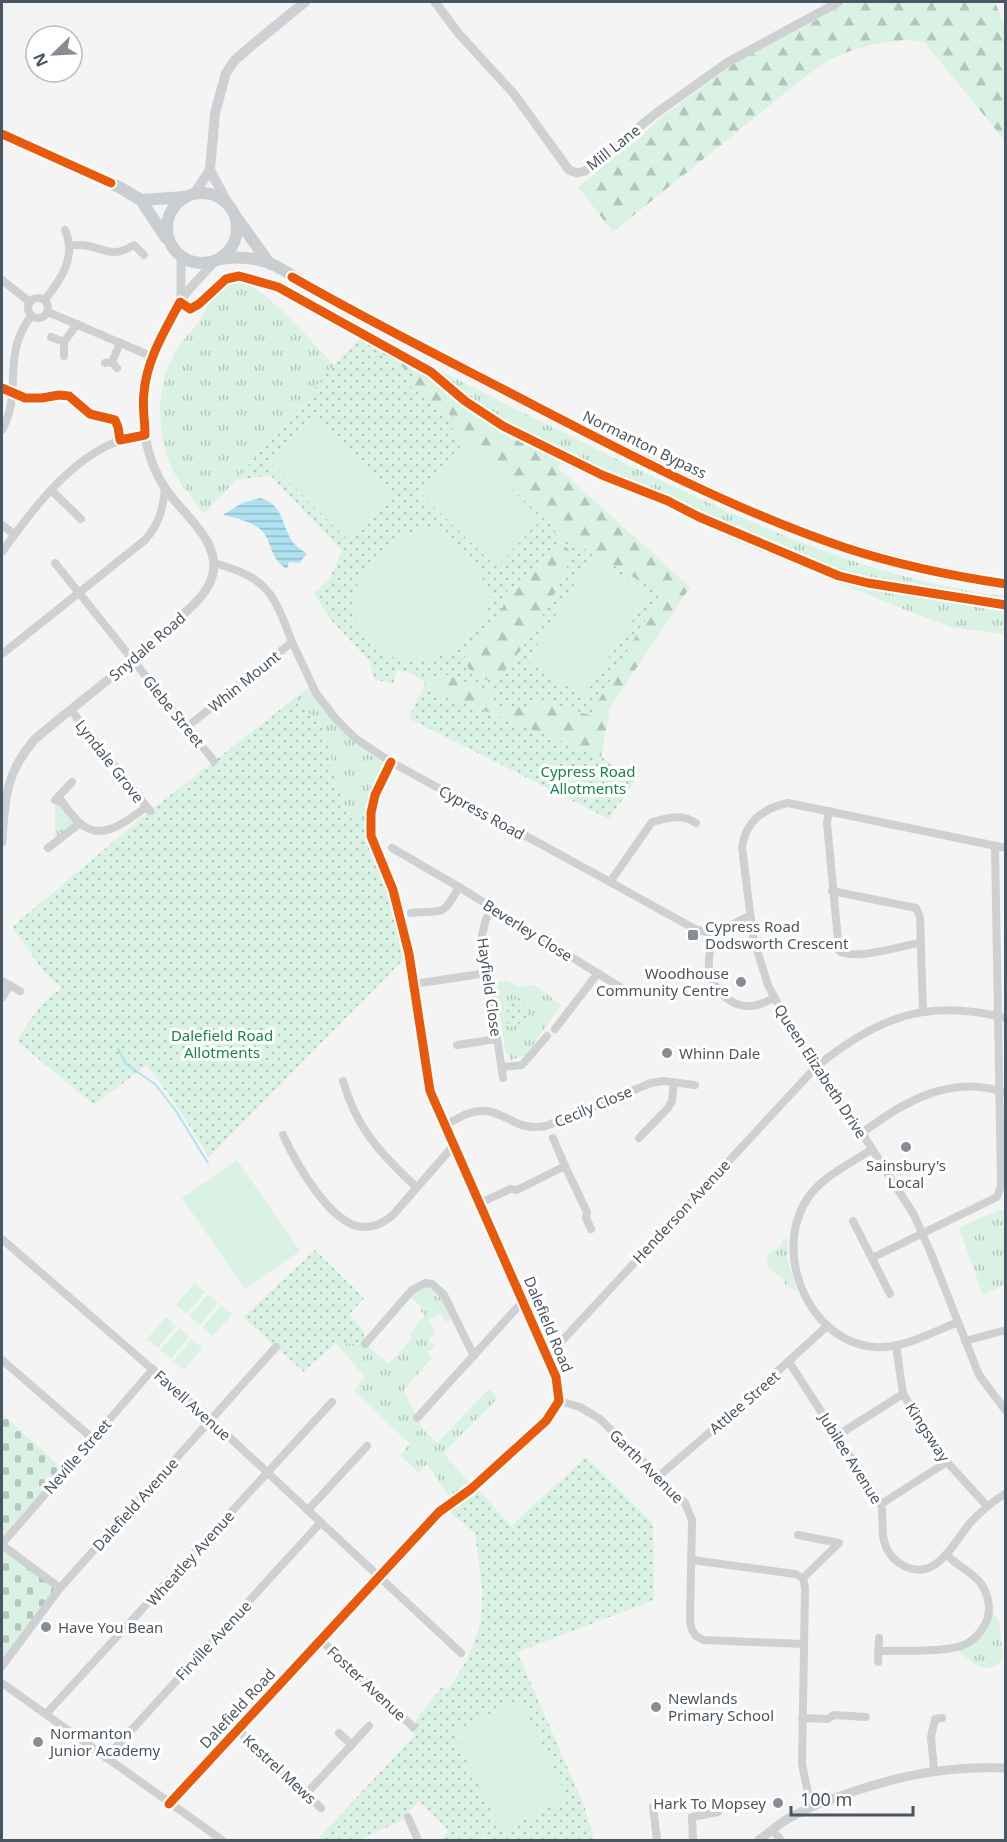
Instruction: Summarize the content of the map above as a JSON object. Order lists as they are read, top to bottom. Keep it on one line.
{"streets":{"main road":["Normanton Bypass"],"street":["Mill Lane","Snydale Road","Whin Mount","Glebe Street","Lyndale Grove","Cypress Road","Beverley Close","Hayfield Close","Queen Elizabeth Drive","Cecily Close","Henderson Avenue","Dalefield Road","Attlee Street","Favell Avenue","Kingsway","Neville Street","Jubilee Avenue","Garth Avenue","Dalefield Avenue","Wheatley Avenue","Firville Avenue","Foster Avenue","Kestrel Mews"]},"crossings":[["Snydale Road","Whin Mount"],["Snydale Road","Glebe Street"],["Snydale Road","Lyndale Grove"],["Whin Mount","Glebe Street"],["Whin Mount","Cypress Road"],["Cypress Road","Dalefield Road"],["Beverley Close","Hayfield Close"],["Queen Elizabeth Drive","Henderson Avenue"],["Cecily Close","Dalefield Road"],["Henderson Avenue","Dalefield Road"],["Dalefield Road","Favell Avenue"],["Dalefield Road","Garth Avenue"],["Dalefield Road","Foster Avenue"],["Dalefield Road","Kestrel Mews"],["Attlee Street","Jubilee Avenue"],["Attlee Street","Garth Avenue"],["Favell Avenue","Neville Street"],["Favell Avenue","Dalefield Avenue"],["Favell Avenue","Wheatley Avenue"],["Favell Avenue","Firville Avenue"],["Kingsway","Jubilee Avenue"],["Neville Street","Dalefield Avenue"]],"parks":["Cypress Road Allotments","Dalefield Road Allotments"],"places":{"transit":["Cypress Road Dodsworth Crescent"],"other":["Woodhouse Community Centre","Whinn Dale","Sainsbury's Local","Have You Bean","Newlands Primary School","Normanton Junior Academy","Hark To Mopsey"]},"scale_bar":"100 m","north":"bottom left"}
